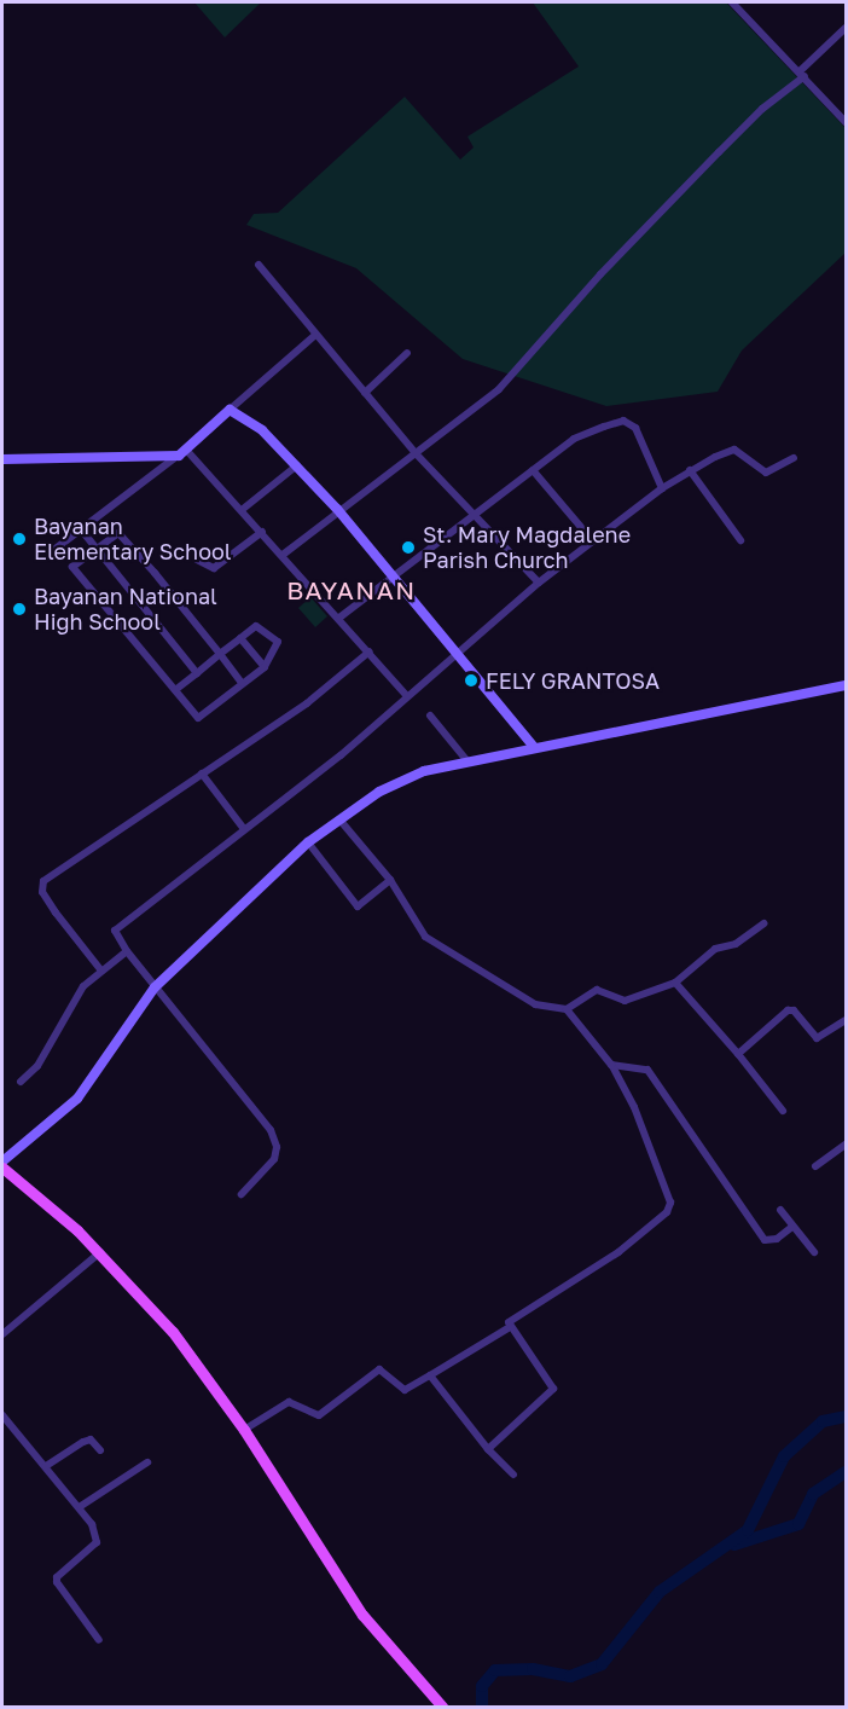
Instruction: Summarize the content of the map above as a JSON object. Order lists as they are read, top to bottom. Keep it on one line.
{"districts":["BAYANAN"],"places":["Bayanan Elementary School","St. Mary Magdalene Parish Church","Bayanan National High School","FELY GRANTOSA"]}
